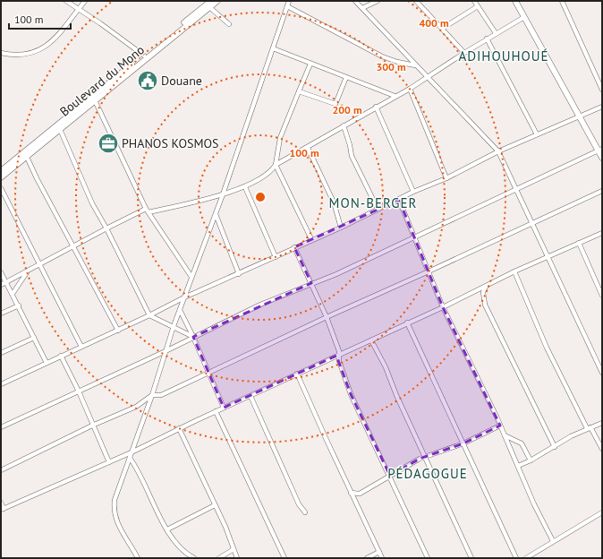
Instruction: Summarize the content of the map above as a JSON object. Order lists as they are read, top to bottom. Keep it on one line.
{"streets":{"main road":["Boulevard du Mono"]},"districts":["ADIHOUHOUÉ","MON-BERGER","PÉDAGOGUE"],"places":{"public building":["Douane"],"office":["PHANOS KOSMOS"]},"scale_bar":"100 m","rings":["400 m","300 m","200 m","100 m"]}
